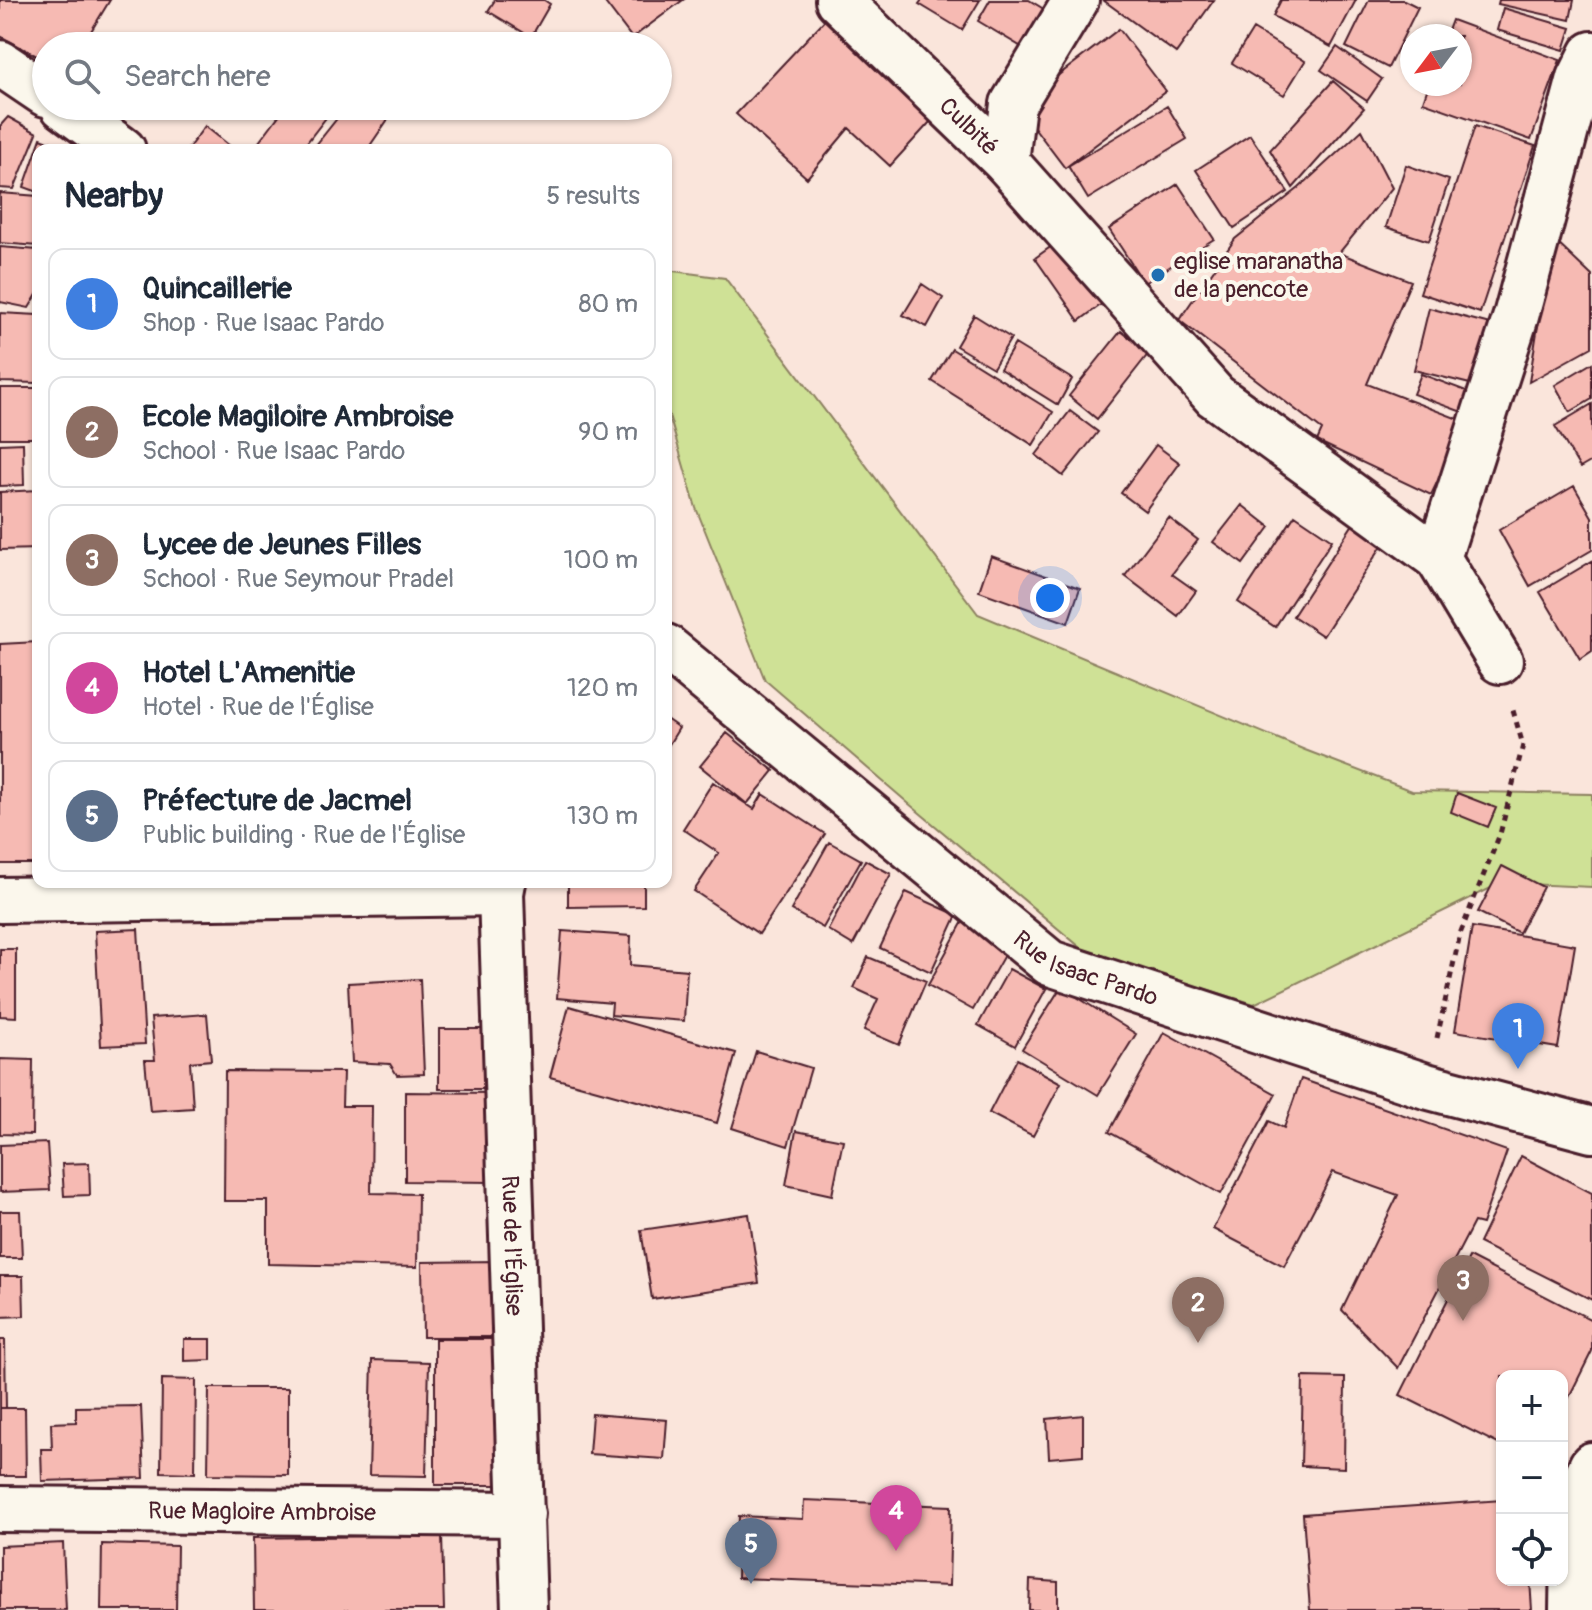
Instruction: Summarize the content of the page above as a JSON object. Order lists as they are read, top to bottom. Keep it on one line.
{"streets":{"street":["Culbité","Rue Isaac Pardo","Rue de l'Église","Rue Magloire Ambroise"]},"crossings":[["Rue de l'Église","Rue Magloire Ambroise"]],"places":["eglise maranatha de la pencote"],"north":"bottom left","page":{"search":"Search here","heading":["Nearby","5 results"],"list":[{"mark":"1","name":"Quincaillerie","note":"Shop · Rue Isaac Pardo","value":"80 m"},{"mark":"2","name":"Ecole Magiloire Ambroise","note":"School · Rue Isaac Pardo","value":"90 m"},{"mark":"3","name":"Lycee de Jeunes Filles","note":"School · Rue Seymour Pradel","value":"100 m"},{"mark":"4","name":"Hotel L'Amenitie","note":"Hotel · Rue de l'Église","value":"120 m"},{"mark":"5","name":"Préfecture de Jacmel","note":"Public building · Rue de l'Église","value":"130 m"}],"pins":["1","3","2","4","5"],"map_buttons":["+","−"]}}
